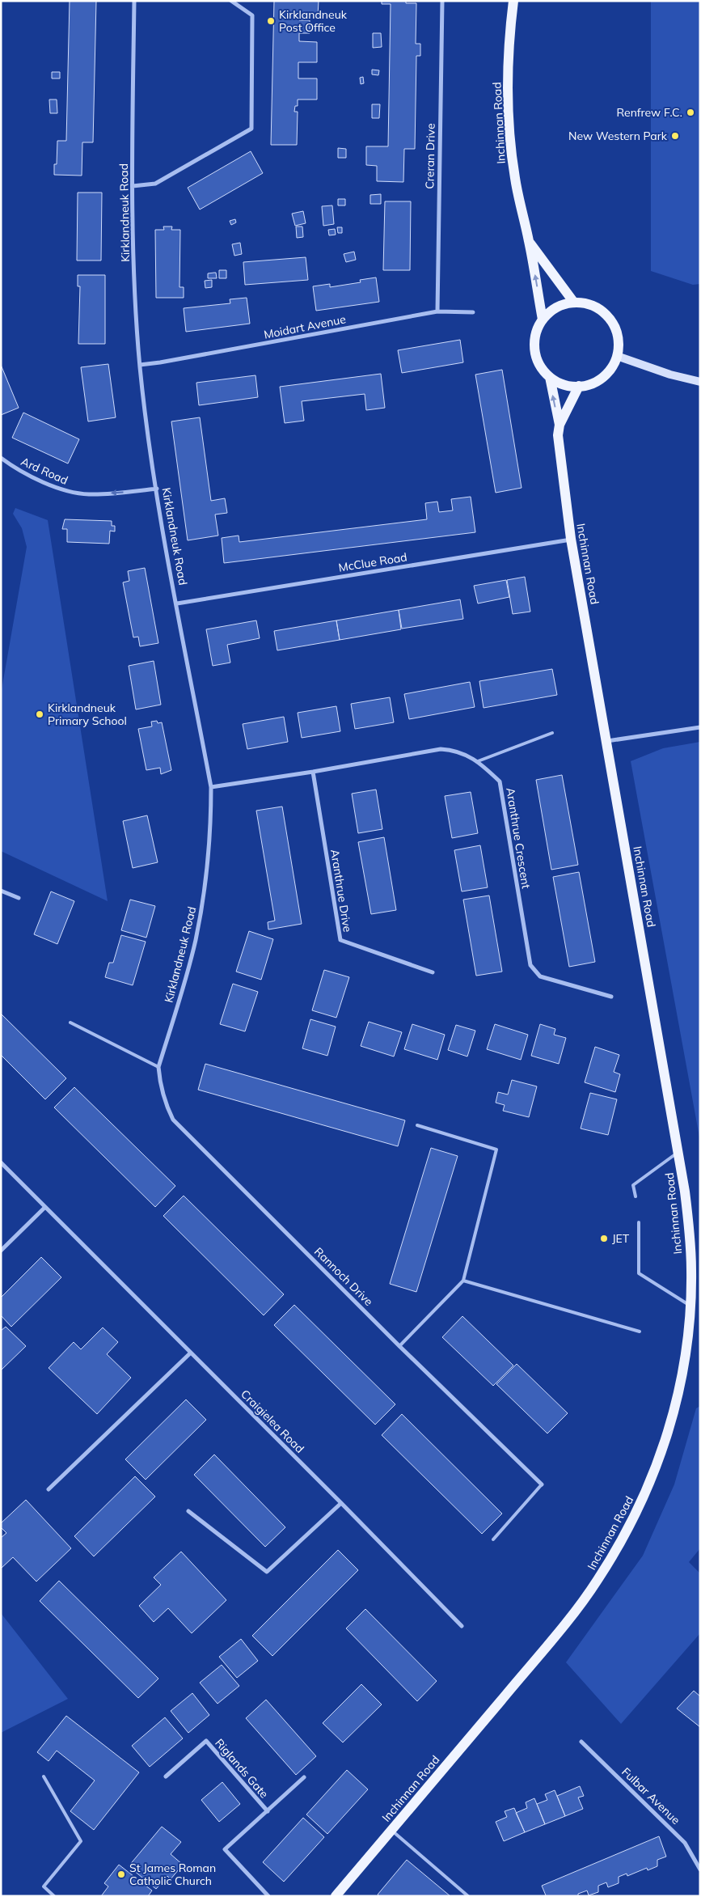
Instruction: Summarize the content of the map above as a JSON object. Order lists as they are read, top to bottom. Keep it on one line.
{"streets":{"main road":["Inchinnan Road"],"street":["Creran Drive","Kirklandneuk Road","Moidart Avenue","Ard Road","McClue Road","Aranthrue Crescent","Aranthrue Drive","Rannoch Drive","Craigielea Road","Riglands Gate","Fulbar Avenue"]},"crossings":[["Inchinnan Road","McClue Road"],["Creran Drive","Moidart Avenue"],["Kirklandneuk Road","Moidart Avenue"],["Kirklandneuk Road","Ard Road"],["Kirklandneuk Road","McClue Road"],["Kirklandneuk Road","Aranthrue Crescent"],["Kirklandneuk Road","Rannoch Drive"],["Aranthrue Crescent","Aranthrue Drive"]],"one_way":["Ard Road"],"places":["Kirklandneuk Post Office","Renfrew F.C.","New Western Park","Kirklandneuk Primary School","JET","St James Roman Catholic Church"]}
